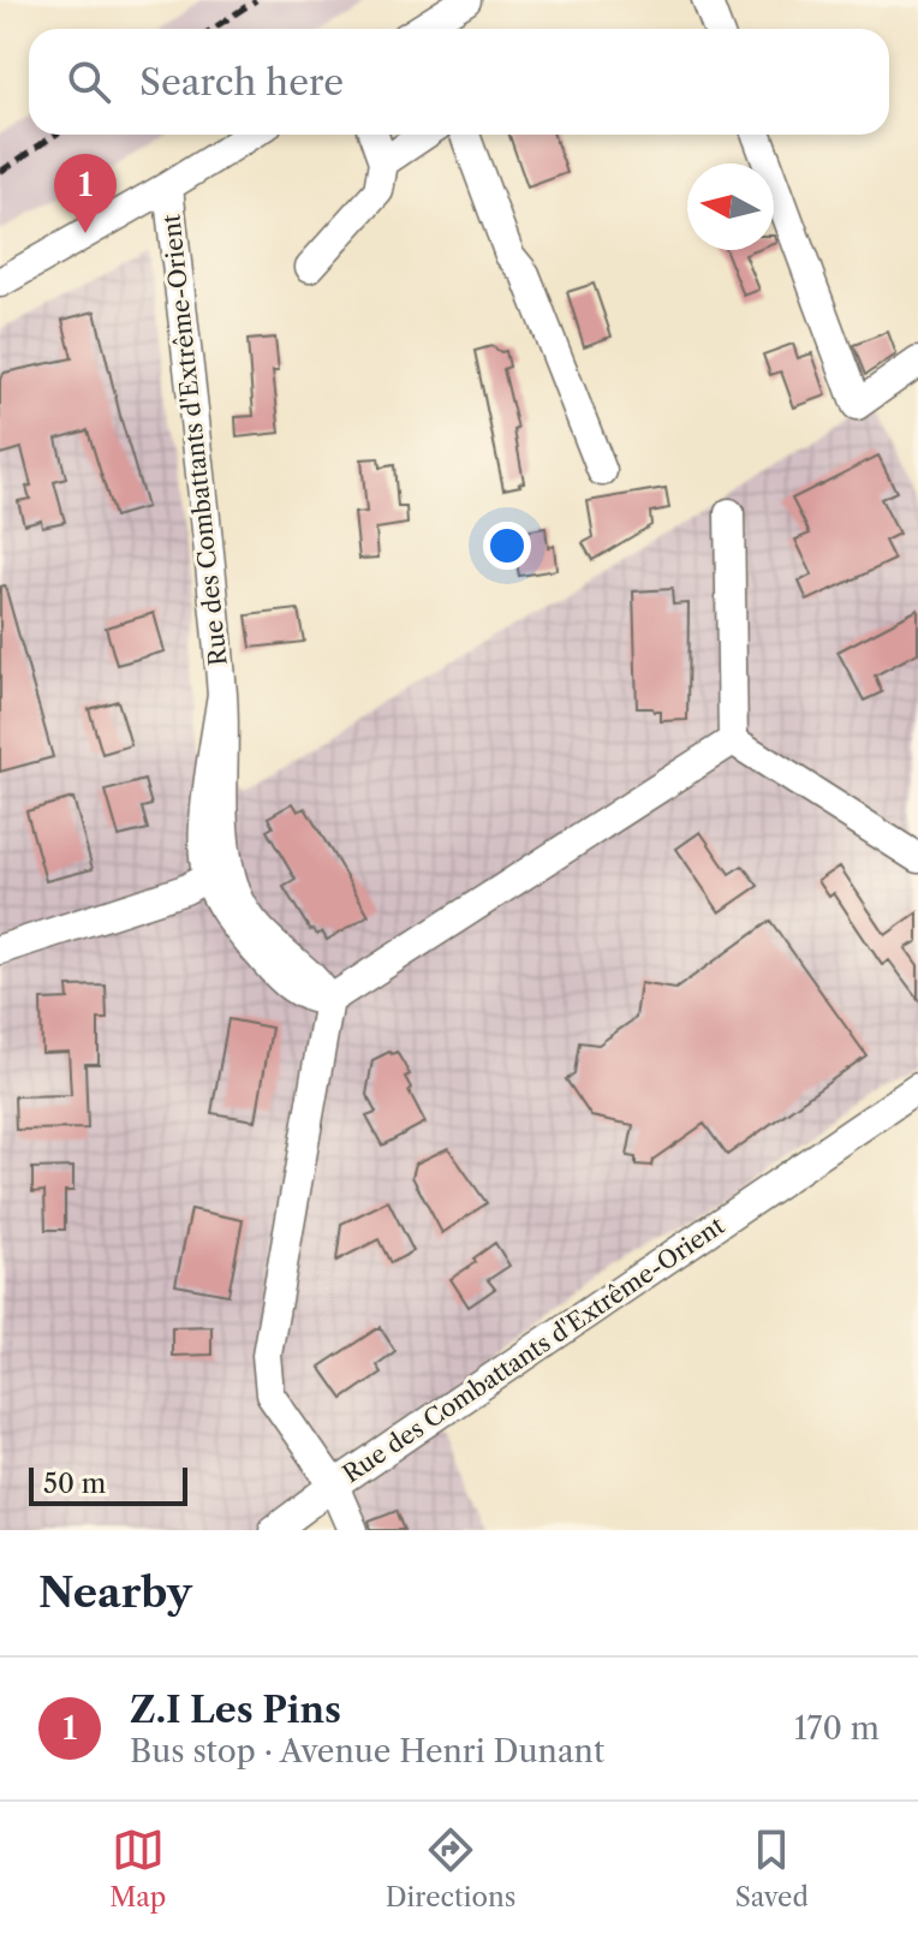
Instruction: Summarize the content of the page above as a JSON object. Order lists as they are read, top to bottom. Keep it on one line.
{"streets":{"street":["Rue des Combattants d'Extrême-Orient"]},"scale_bar":"50 m","north":"left","page":{"search":"Search here","pins":"1","scale":"50 m","heading":"Nearby","list":[{"mark":"1","name":"Z.I Les Pins","note":"Bus stop · Avenue Henri Dunant","value":"170 m"}],"nav":["Map","Directions","Saved"]}}
